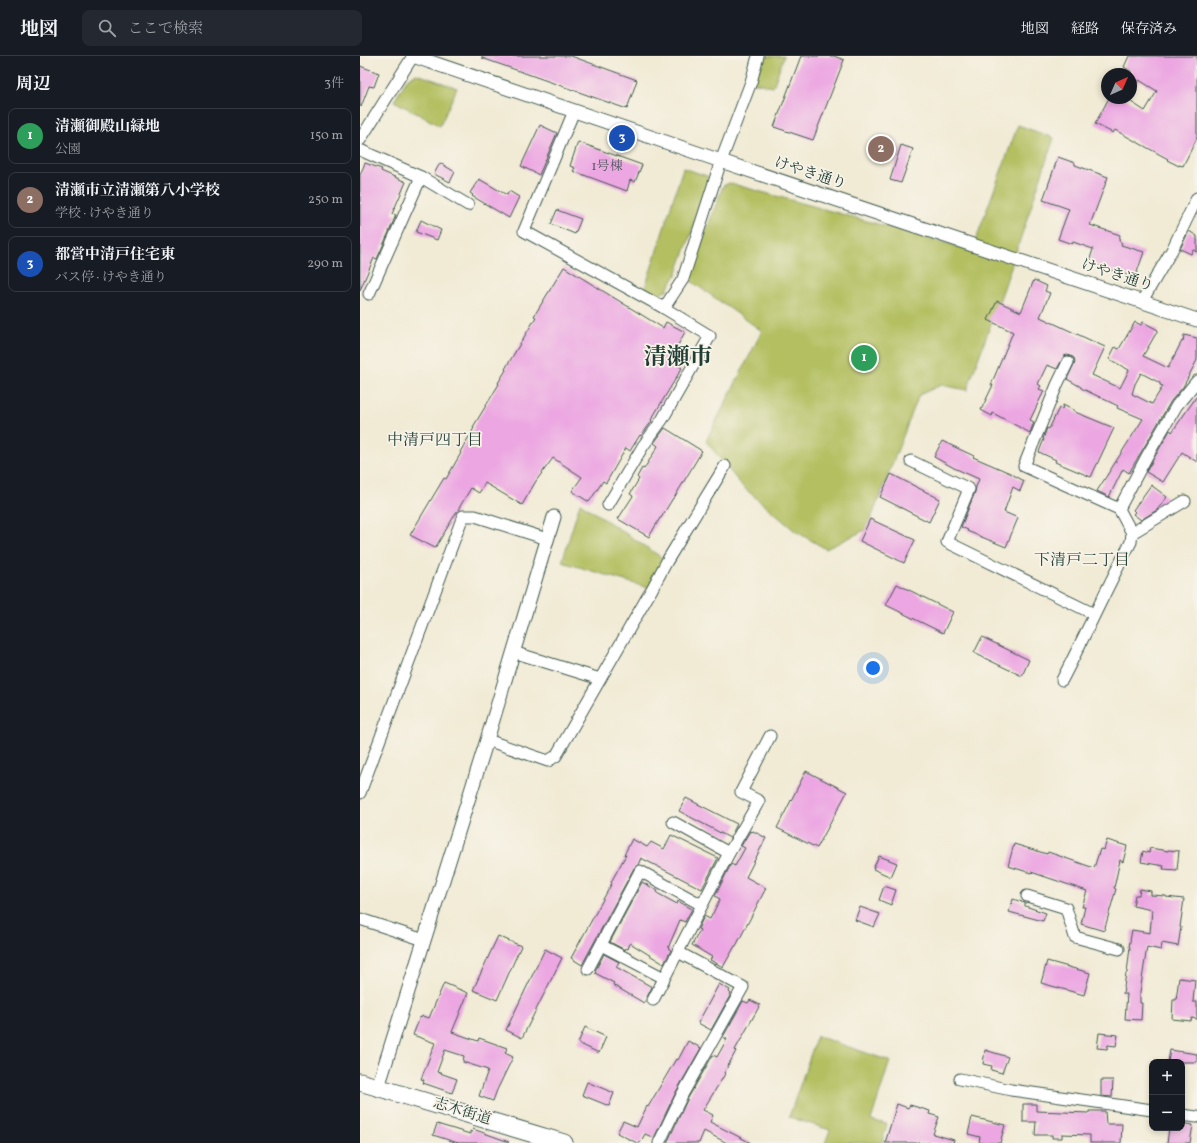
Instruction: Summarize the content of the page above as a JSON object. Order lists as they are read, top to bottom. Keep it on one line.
{"streets":{"main road":["志木街道"],"street":["けやき通り"]},"districts":["清瀬市","中清戸四丁目","下清戸二丁目"],"house_numbers":["1号棟"],"north":"top right","page":{"header":"地図","search":"ここで検索","nav":["地図","経路","保存済み"],"heading":["周辺","3件"],"list":[{"mark":"1","name":"清瀬御殿山緑地","note":"公園","value":"150 m"},{"mark":"2","name":"清瀬市立清瀬第八小学校","note":"学校 · けやき通り","value":"250 m"},{"mark":"3","name":"都営中清戸住宅東","note":"バス停 · けやき通り","value":"290 m"}],"pins":["3","2","1"],"map_buttons":["+","−"]}}
